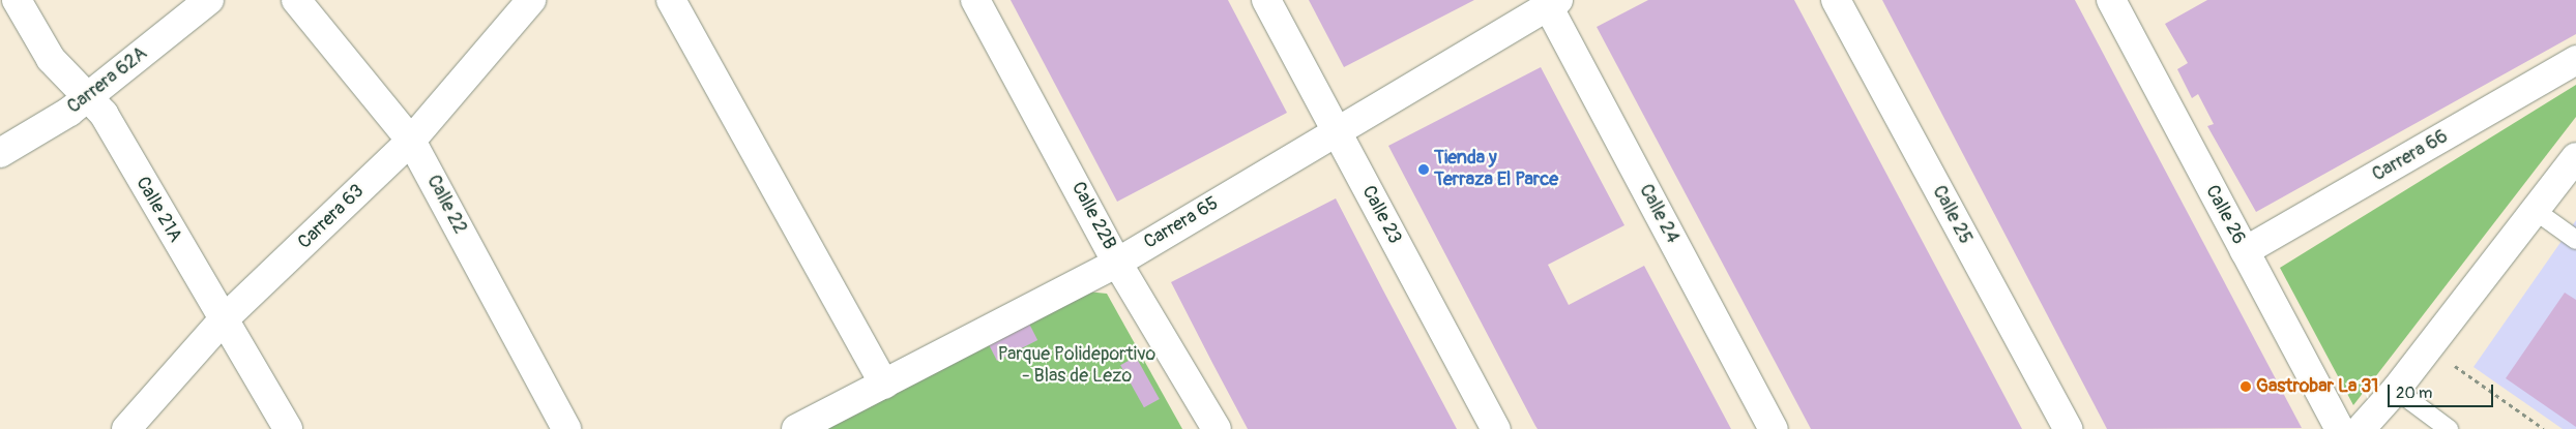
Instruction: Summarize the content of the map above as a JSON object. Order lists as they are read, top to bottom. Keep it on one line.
{"streets":{"street":["Carrera 62A","Carrera 66","Calle 22","Calle 21A","Calle 24","Calle 23","Calle 25","Calle 26","Calle 22B","Carrera 63","Carrera 65"]},"crossings":[["Carrera 62A","Calle 21A"],["Carrera 66","Calle 26"],["Calle 22","Carrera 63"],["Calle 21A","Carrera 63"],["Calle 24","Carrera 65"],["Calle 23","Carrera 65"],["Calle 22B","Carrera 65"]],"parks":["Parque Polideportivo - Blas de Lezo"],"places":["Tienda y Terraza El Parce","Gastrobar La 31"],"scale_bar":"20 m"}
